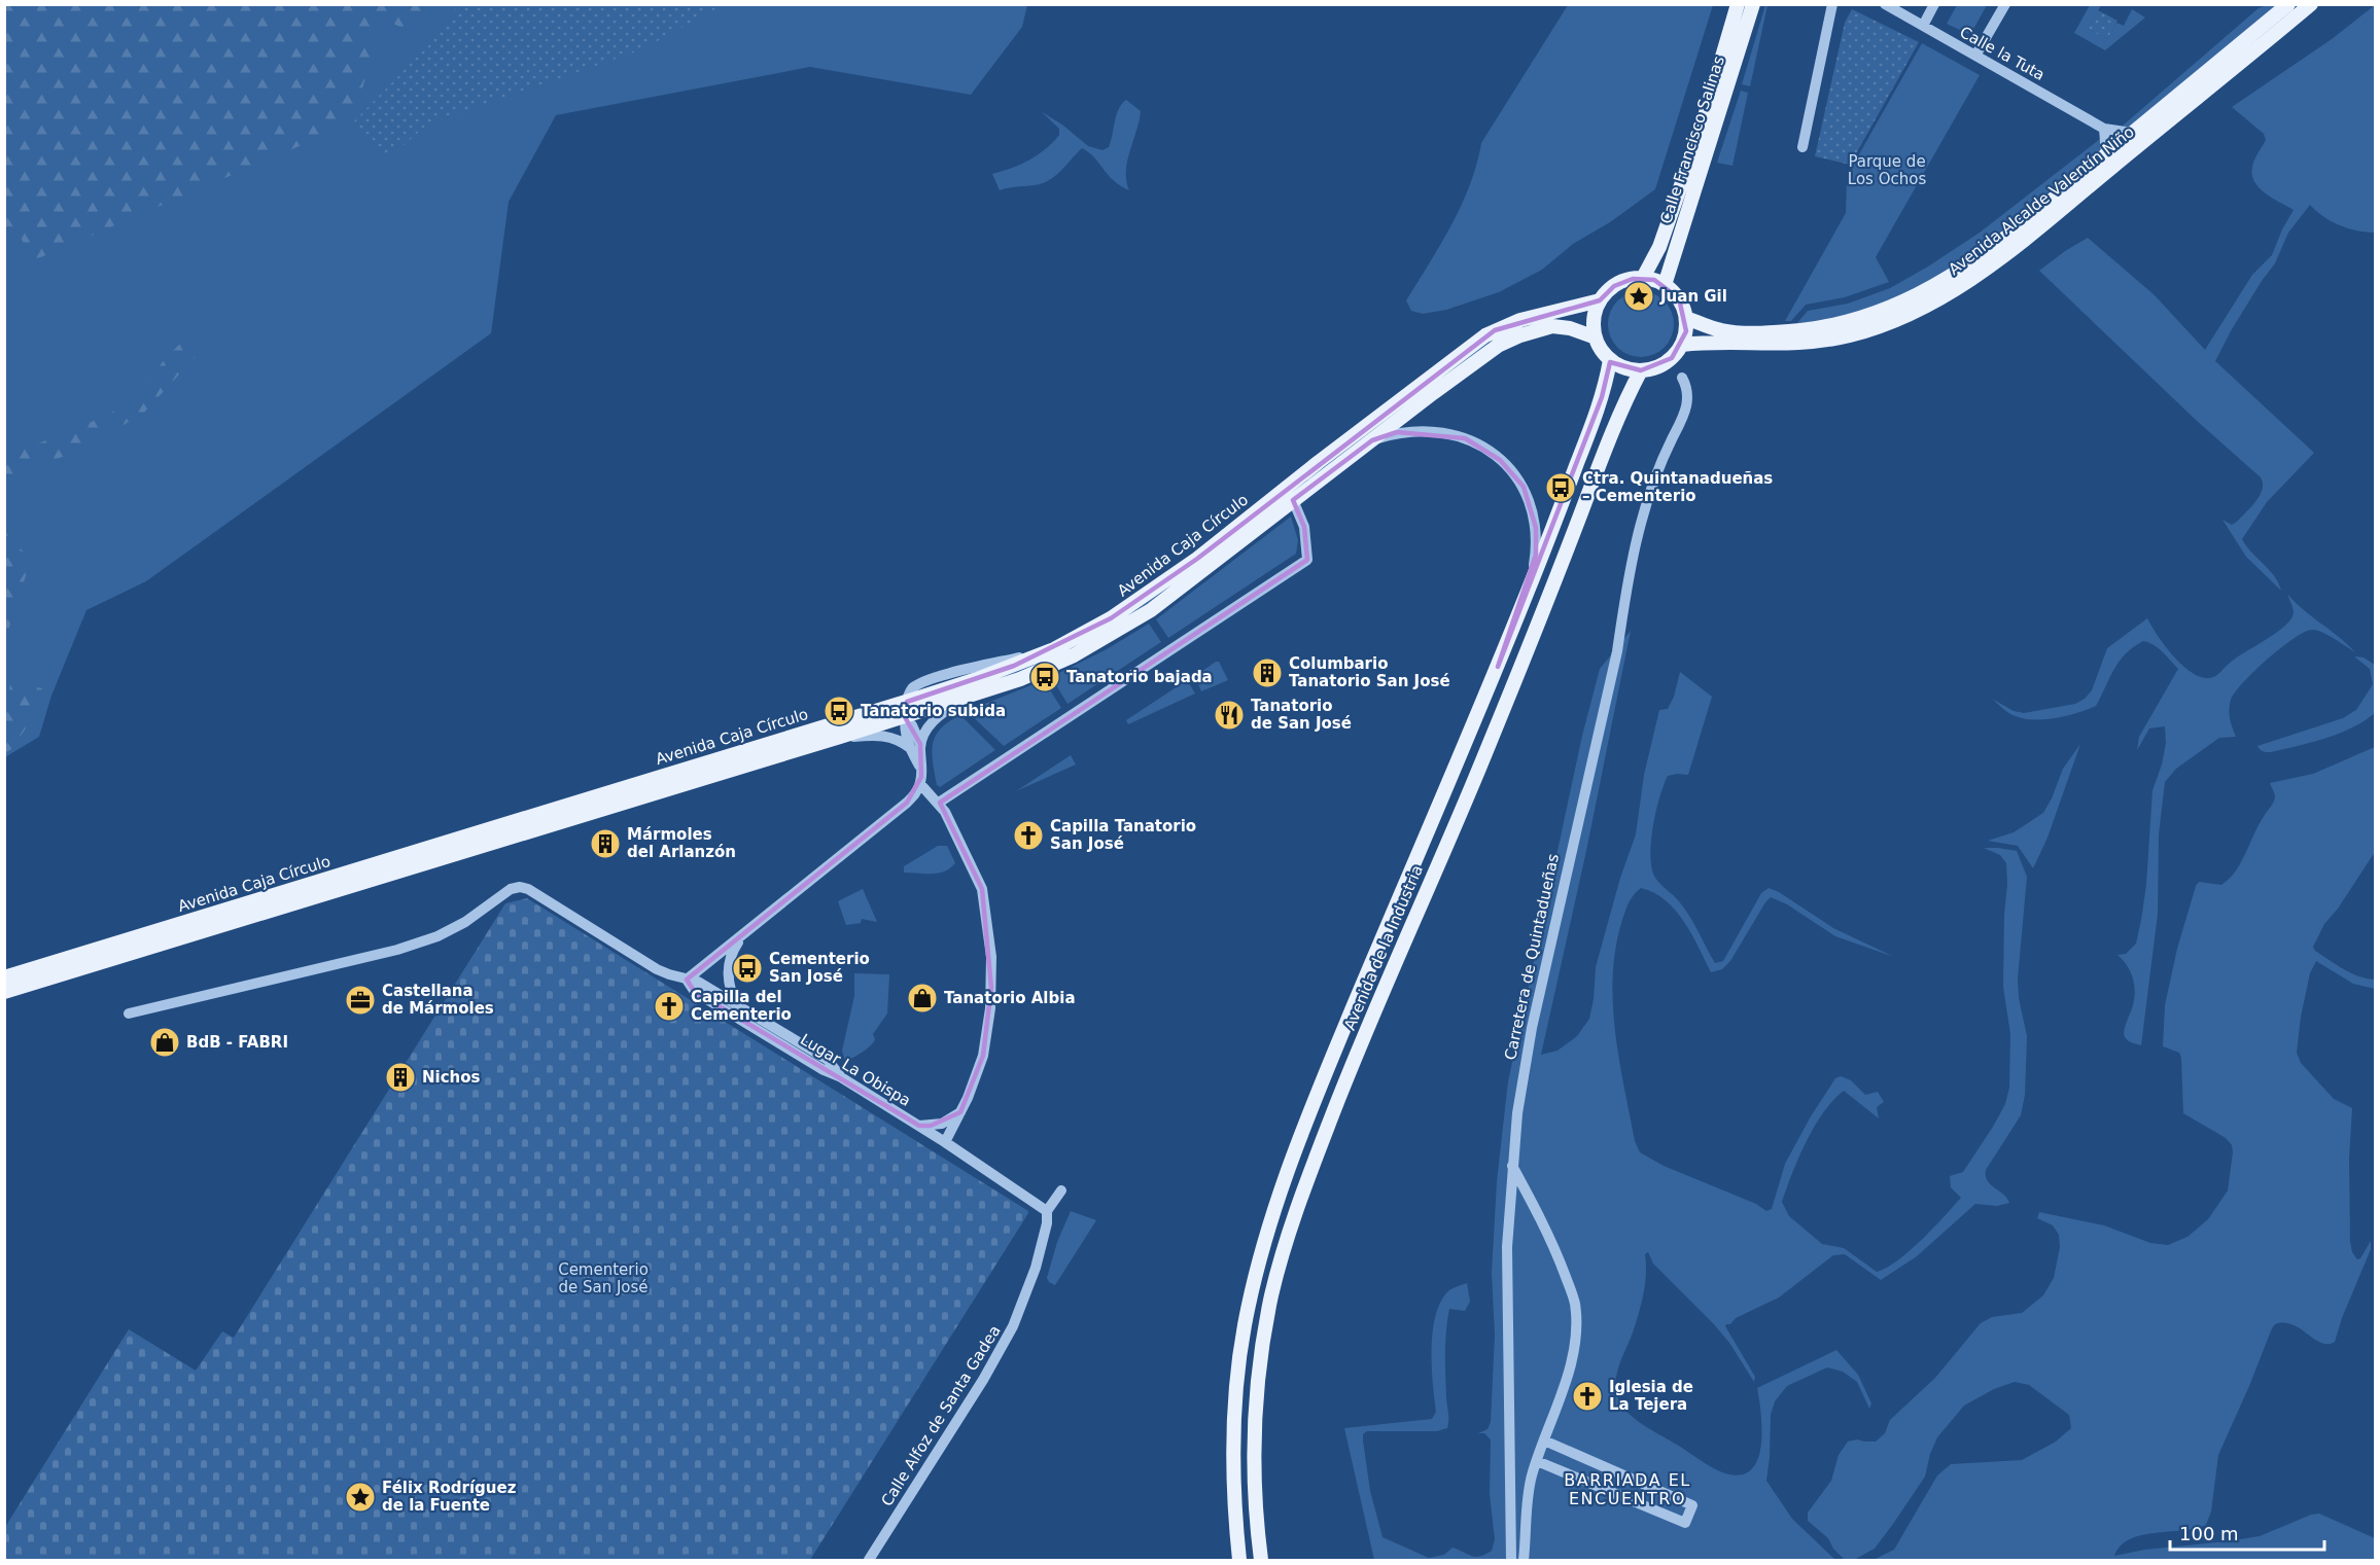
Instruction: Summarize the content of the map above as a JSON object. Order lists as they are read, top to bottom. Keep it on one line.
{"streets":{"main road":["Calle Francisco Salinas","Avenida Alcalde Valentín Niño","Avenida Caja Círculo","Avenida de la Industria"],"street":["Calle la Tuta","Carretera de Quintadueñas","Lugar La Obispa","Calle Alfoz de Santa Gadea"]},"crossings":[["Calle la Tuta","Avenida Alcalde Valentín Niño"],["Calle Francisco Salinas","Avenida Alcalde Valentín Niño"],["Calle Francisco Salinas","Avenida Caja Círculo"],["Calle Francisco Salinas","Avenida de la Industria"],["Avenida Alcalde Valentín Niño","Avenida Caja Círculo"],["Avenida Alcalde Valentín Niño","Avenida de la Industria"],["Avenida Caja Círculo","Avenida de la Industria"],["Lugar La Obispa","Calle Alfoz de Santa Gadea"]],"districts":["BARRIADA EL ENCUENTRO"],"parks":["Parque de Los Ochos","Cementerio de San José"],"places":{"place":["Juan Gil","Félix Rodríguez de la Fuente"],"bus stop":["Ctra. Quintanadueñas – Cementerio","Tanatorio bajada","Tanatorio subida","Cementerio San José"],"building":["Columbario Tanatorio San José","Mármoles del Arlanzón","Nichos"],"restaurant":["Tanatorio de San José"],"church":["Capilla Tanatorio San José","Capilla del Cementerio","Iglesia de La Tejera"],"shop":["Tanatorio Albia","BdB - FABRI"],"office":["Castellana de Mármoles"]},"scale_bar":"100 m"}
